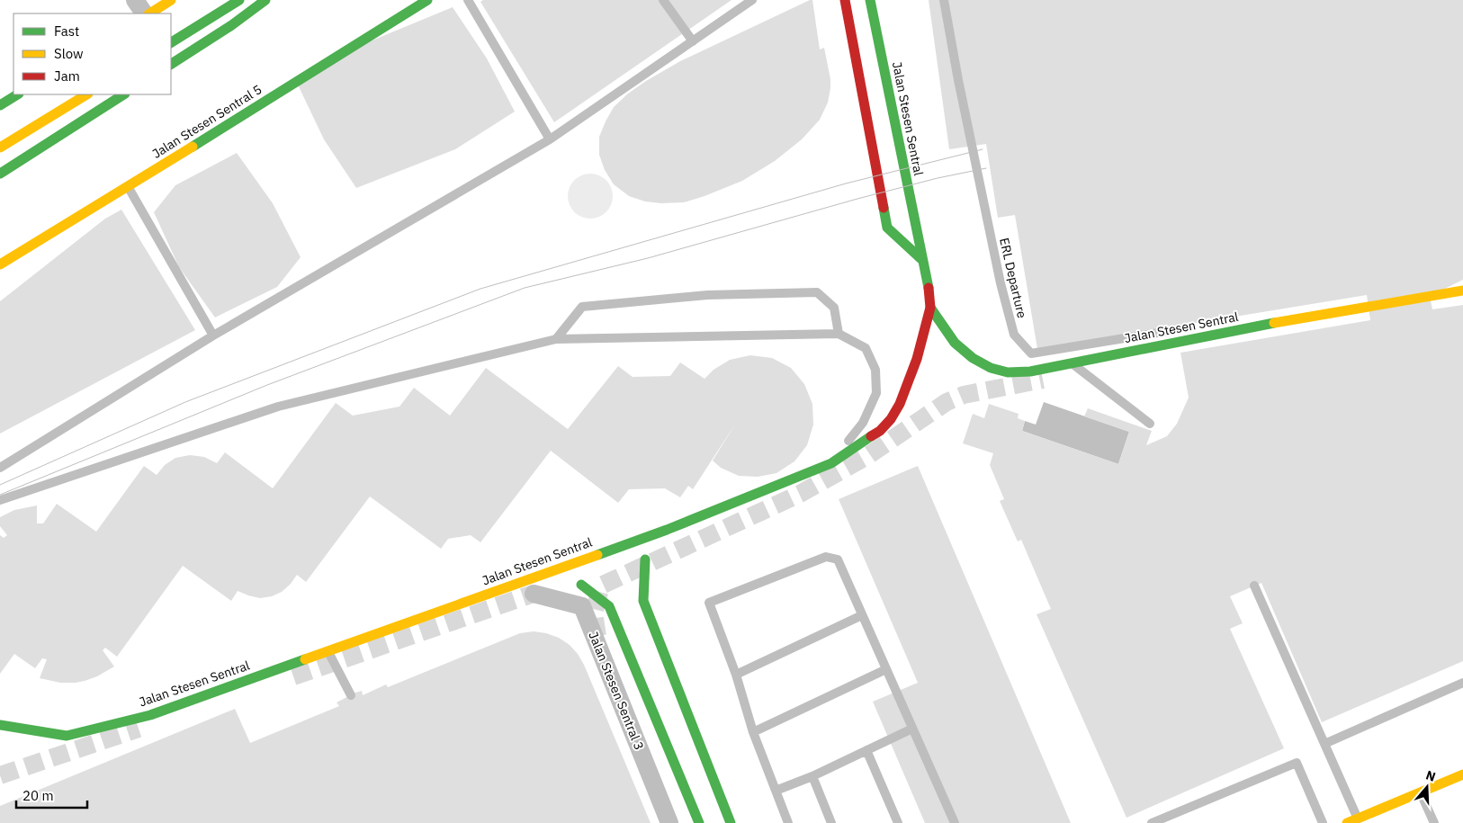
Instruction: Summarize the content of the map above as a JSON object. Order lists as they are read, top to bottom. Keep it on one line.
{"streets":{"street":["Jalan Stesen Sentral","Jalan Stesen Sentral 5","Jalan Stesen Sentral 3"],"lane":["ERL Departure"]},"legend":["Fast","Slow","Jam"],"scale_bar":"20 m","north":"top"}
